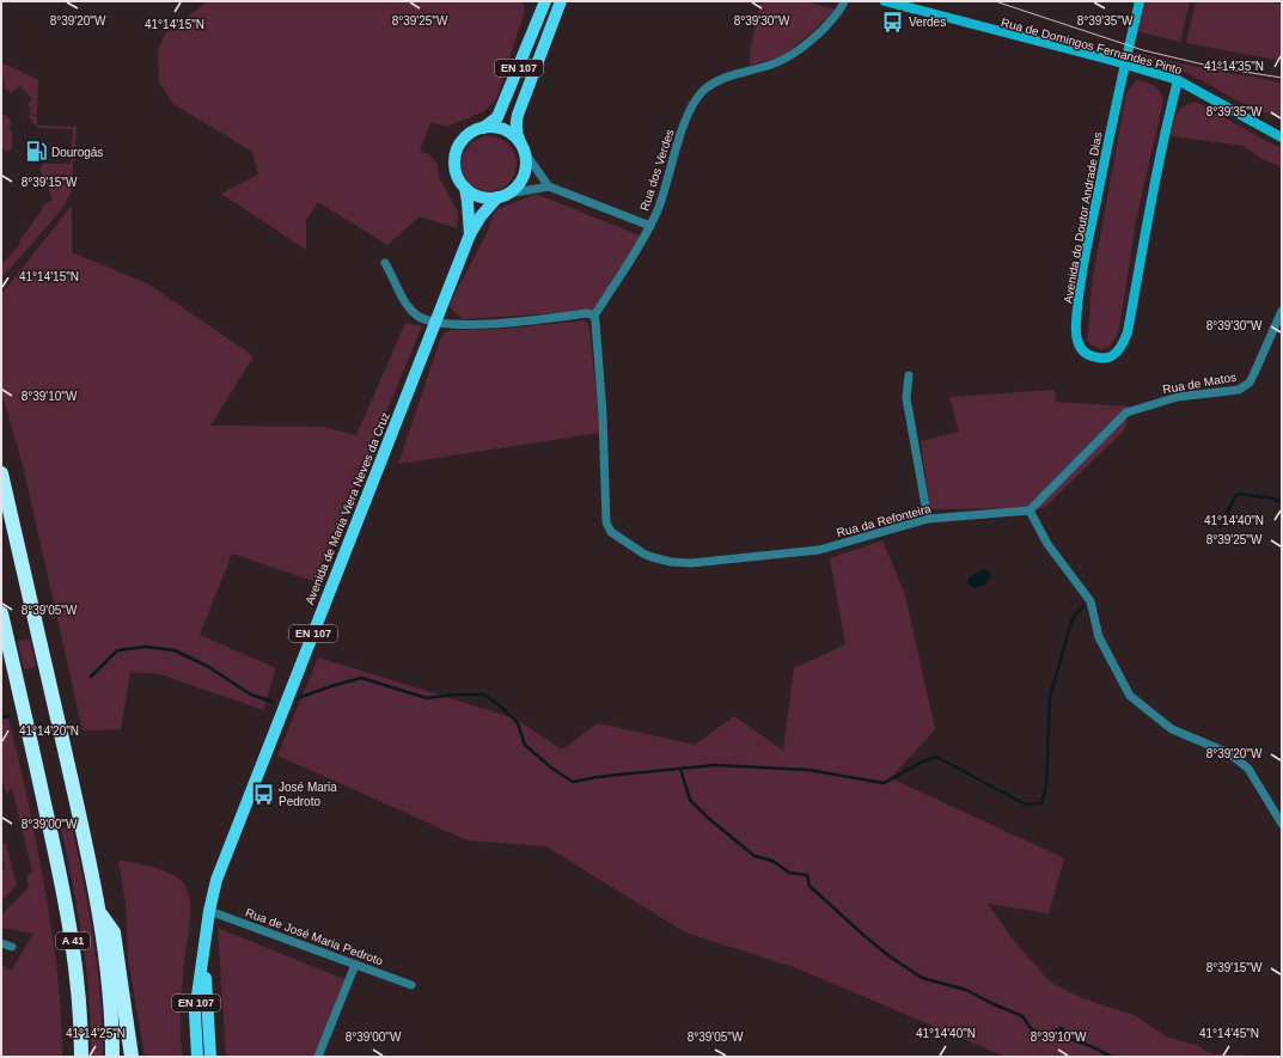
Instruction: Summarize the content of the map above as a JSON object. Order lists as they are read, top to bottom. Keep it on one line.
{"streets":{"highway":["A 41"],"main road":["Rua de Domingos Fernandes Pinto","EN 107","Avenida do Doutor Andrade Dias","Avenida de Maria Viera Neves da Cruz"],"street":["Rua dos Verdes","Rua de Matos","Rua da Refonteira","Rua de José Maria Pedroto"]},"crossings":[["Rua de Domingos Fernandes Pinto","Avenida do Doutor Andrade Dias"],["EN 107","Avenida de Maria Viera Neves da Cruz"],["Rua dos Verdes","Rua da Refonteira"],["Rua de Matos","Rua da Refonteira"],["Avenida de Maria Viera Neves da Cruz","Rua de José Maria Pedroto"]],"places":{"bus stop":["Verdes","José Maria Pedroto"],"fuel station":["Dourogás"]},"coordinates":["8°39'20\"W","8°39'25\"W","8°39'30\"W","8°39'35\"W","41°14'15\"N","41°14'35\"N","8°39'15\"W","8°39'10\"W","41°14'40\"N","8°39'05\"W","41°14'20\"N","8°39'00\"W","41°14'25\"N","41°14'45\"N"]}
